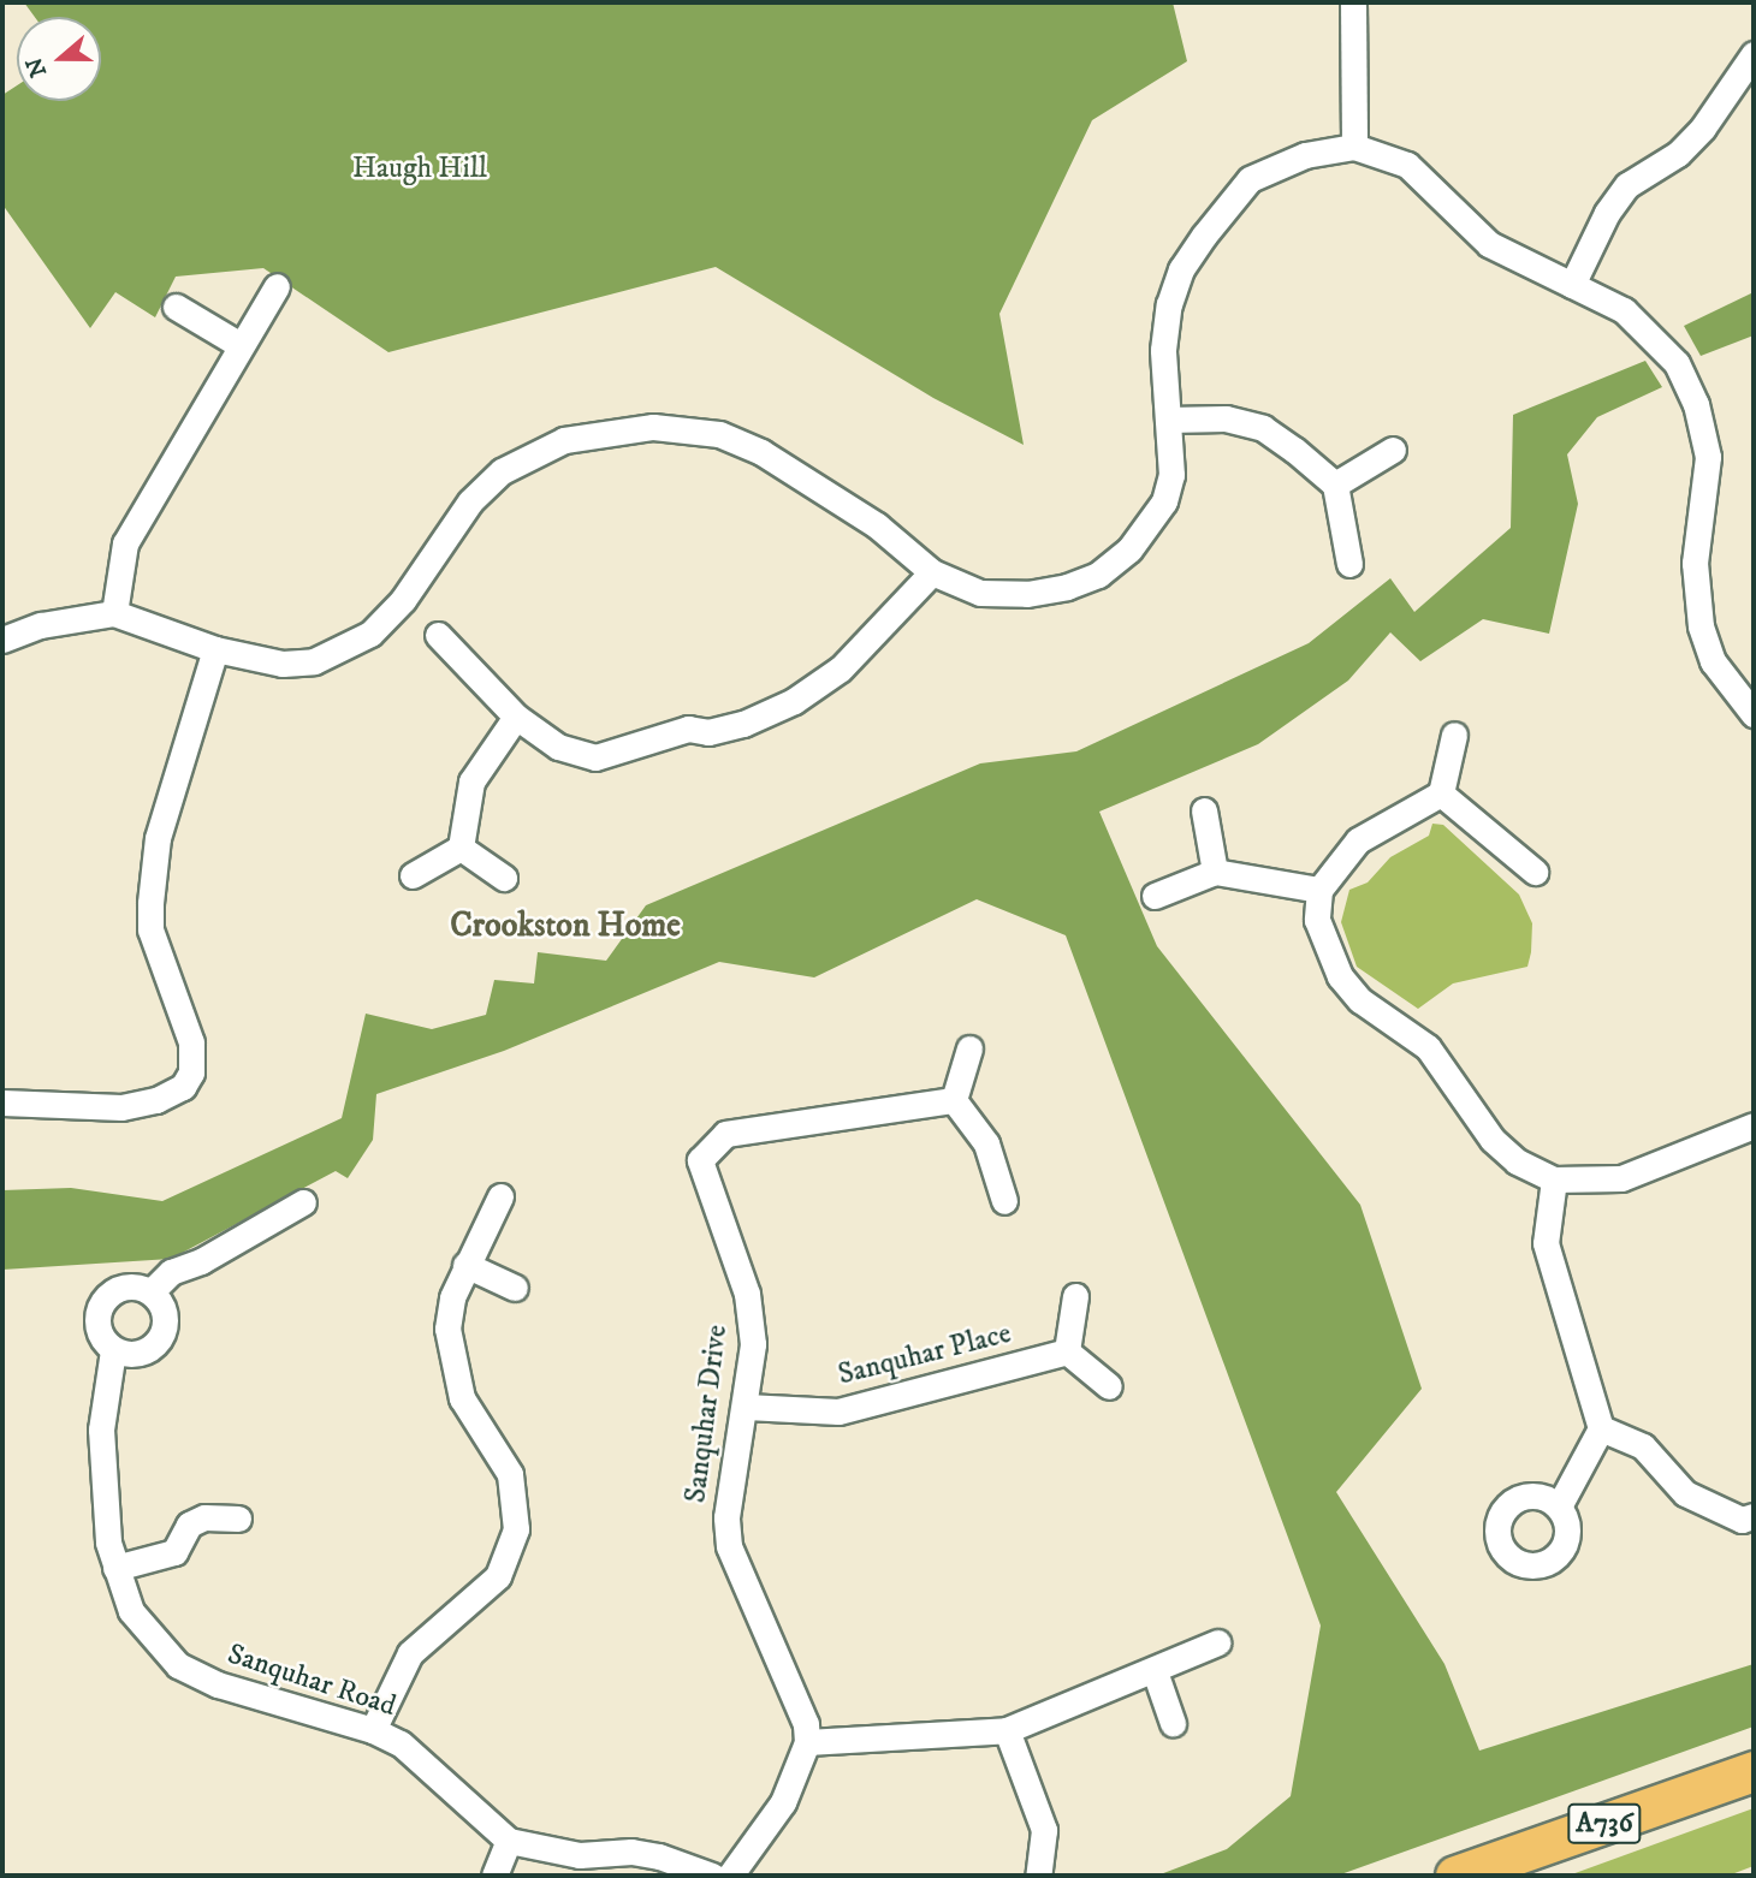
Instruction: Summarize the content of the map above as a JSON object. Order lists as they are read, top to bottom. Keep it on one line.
{"streets":{"main road":["A736"],"street":["Sanquhar Place","Sanquhar Drive","Sanquhar Road"]},"crossings":[["Sanquhar Place","Sanquhar Drive"]],"districts":["Crookston Home"],"parks":["Haugh Hill"],"north":"left"}
